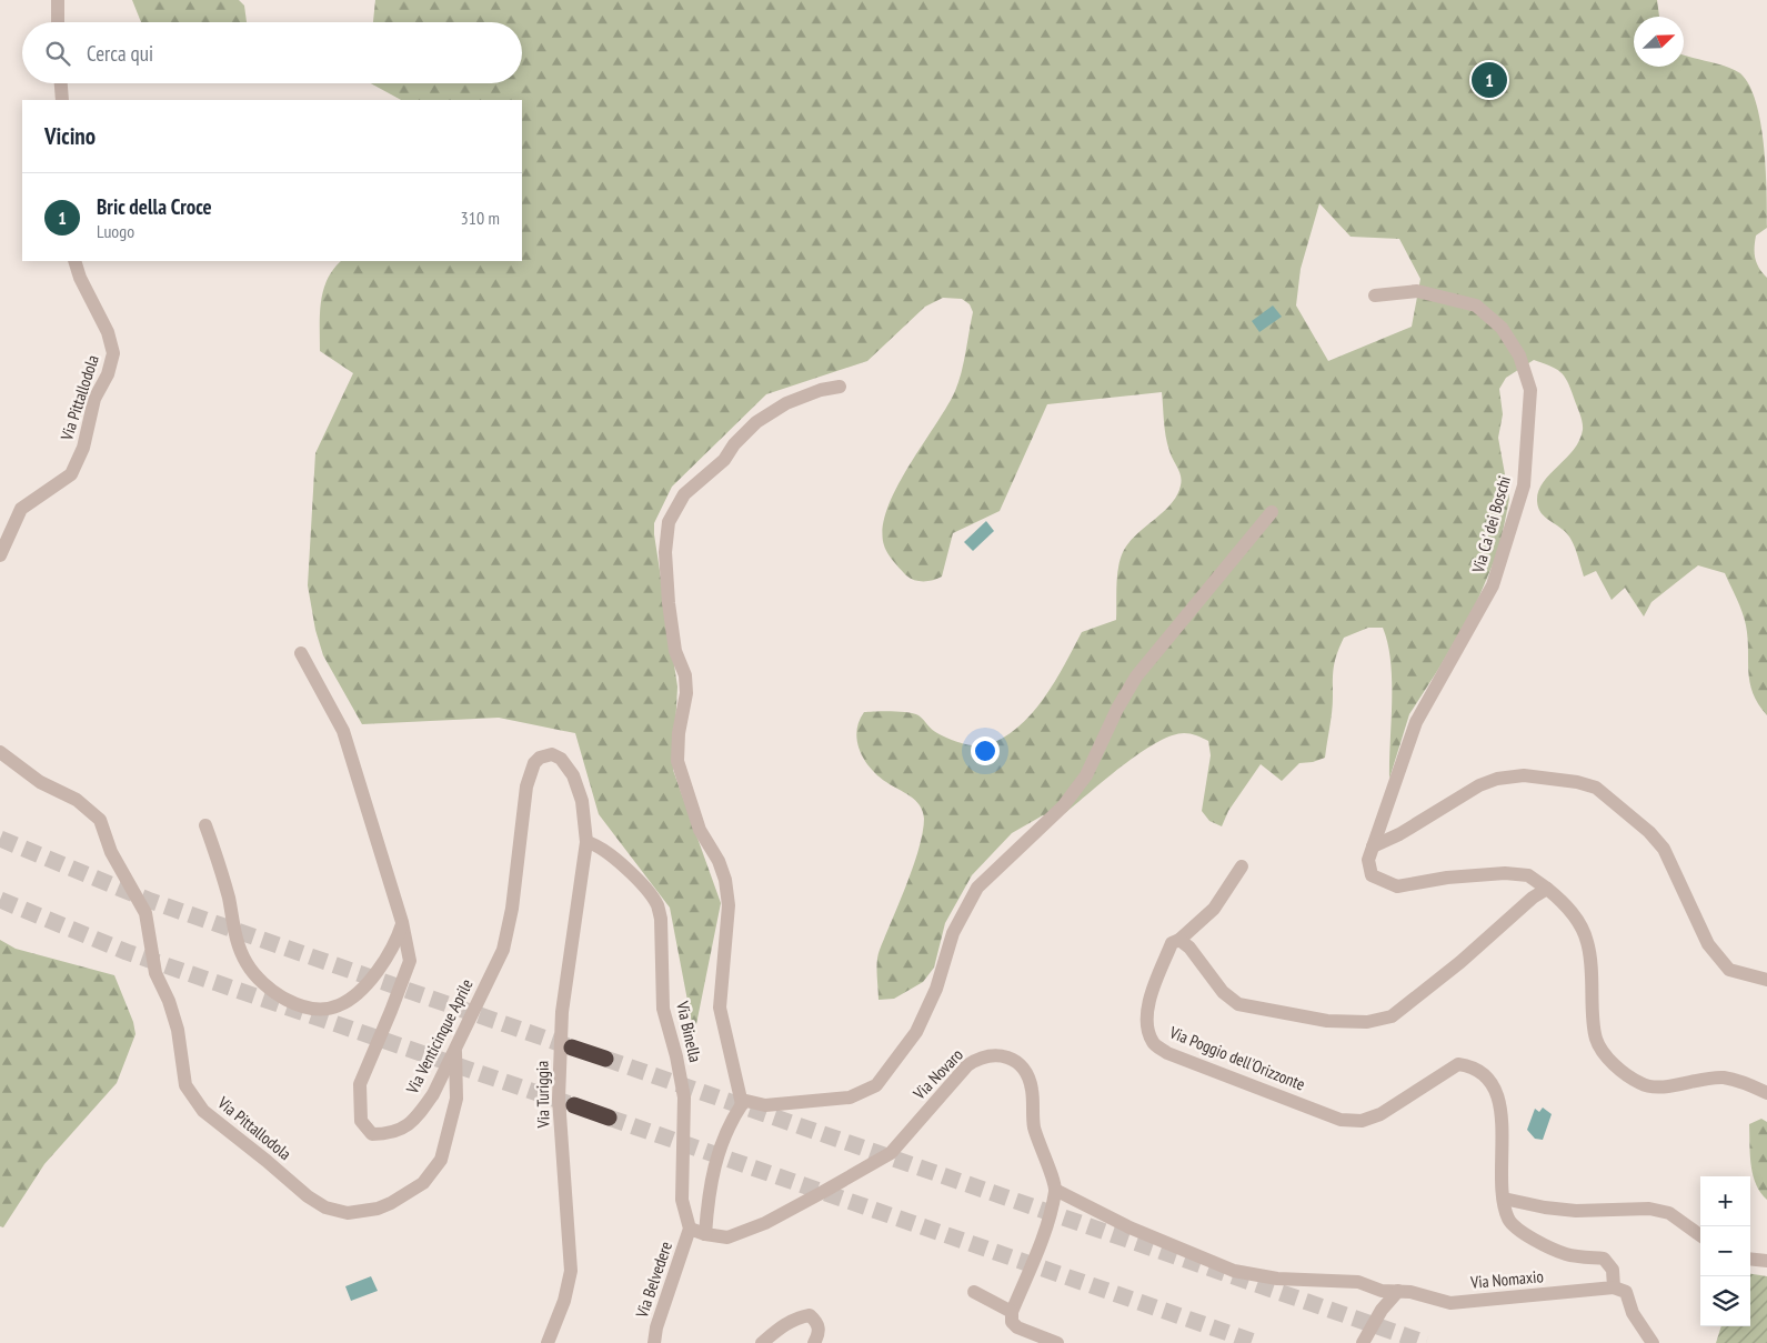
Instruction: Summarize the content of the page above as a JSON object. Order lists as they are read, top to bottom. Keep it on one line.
{"streets":{"street":["Via Pittallodola","Via Ca' dei Boschi","Via Binella","Via Venticinque Aprile","Via Poggio dell'Orizzonte","Via Novaro","Via Turiggia","Via Belvedere","Via Nomaxio"]},"crossings":[["Via Pittallodola","Via Venticinque Aprile"],["Via Binella","Via Venticinque Aprile"],["Via Binella","Via Novaro"],["Via Binella","Via Turiggia"],["Via Binella","Via Belvedere"],["Via Venticinque Aprile","Via Turiggia"],["Via Poggio dell'Orizzonte","Via Nomaxio"],["Via Novaro","Via Belvedere"],["Via Novaro","Via Nomaxio"]],"north":"top right","page":{"search":"Cerca qui","pins":"1","heading":"Vicino","list":[{"mark":"1","name":"Bric della Croce","note":"Luogo","value":"310 m"}],"map_buttons":["+","−"]}}
